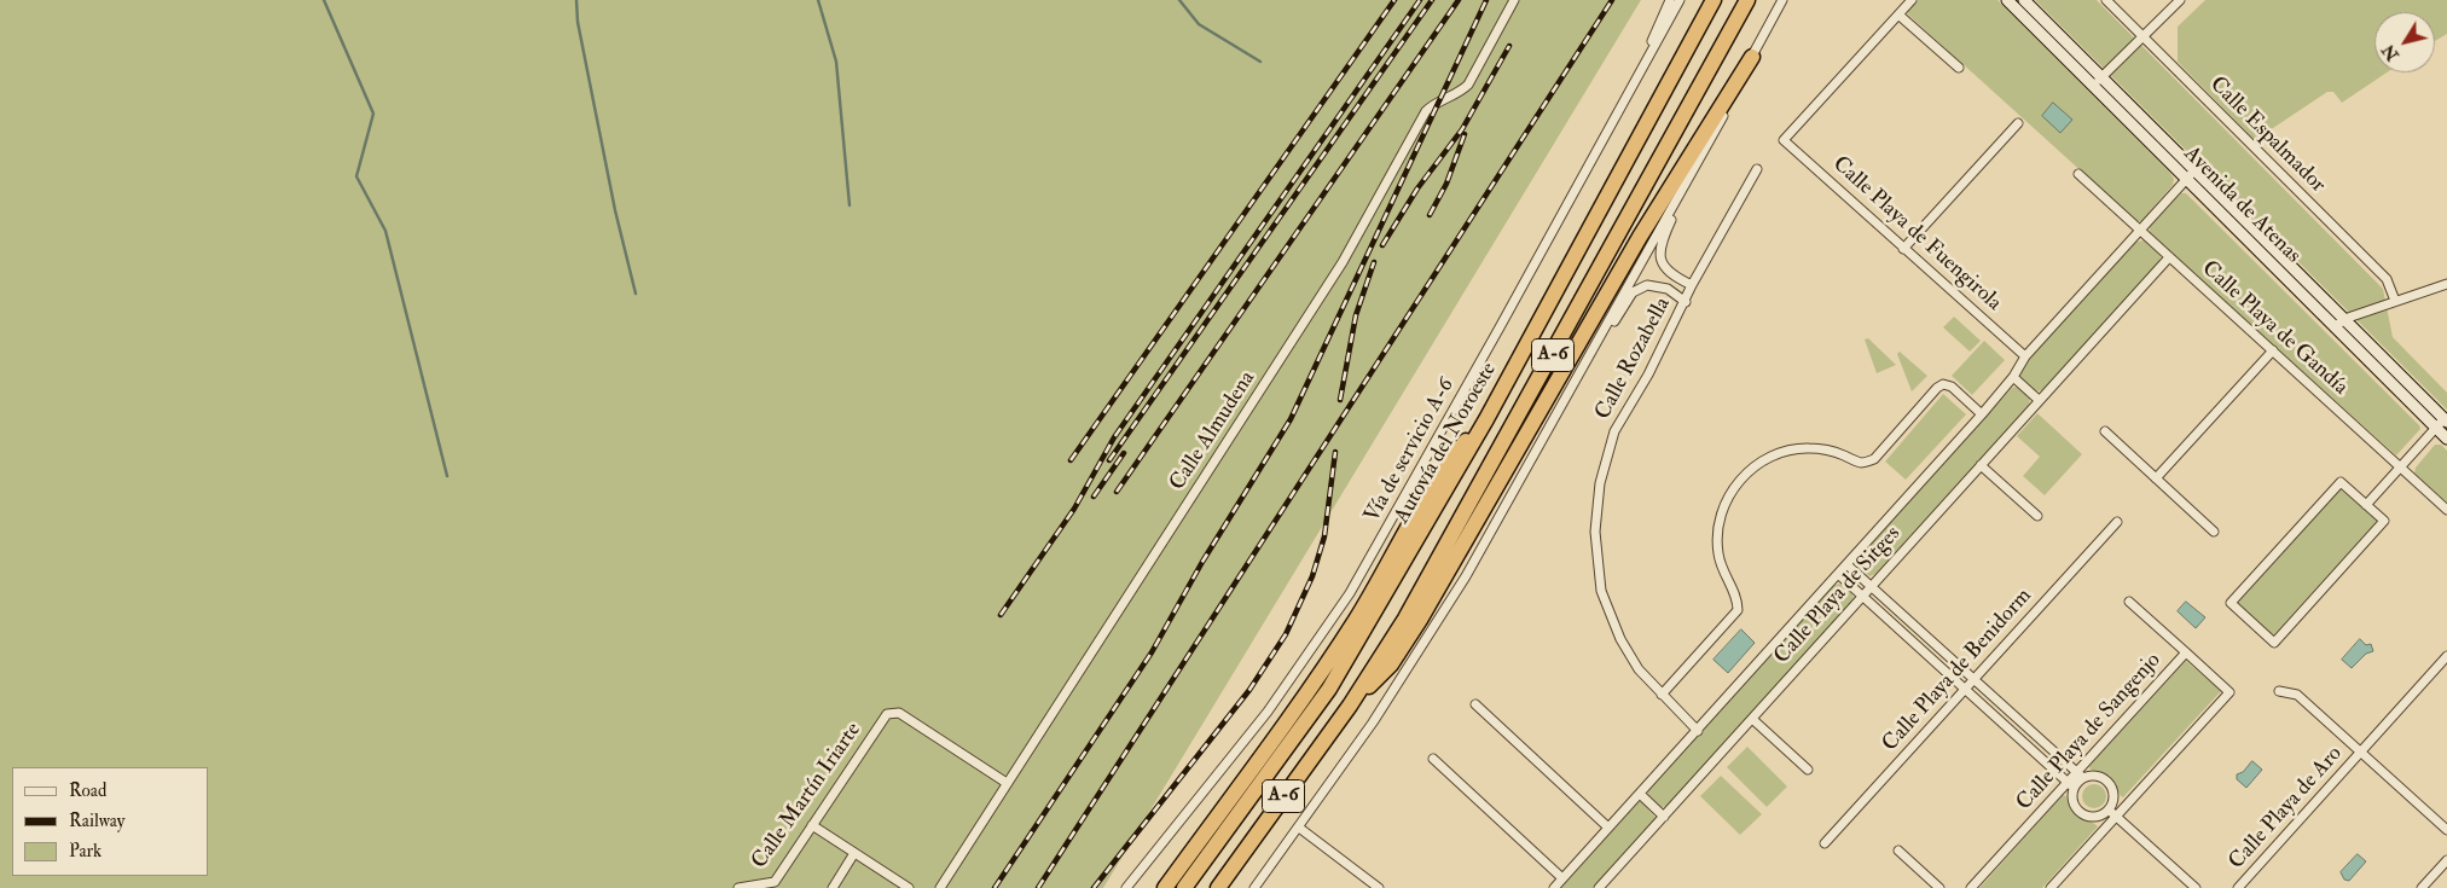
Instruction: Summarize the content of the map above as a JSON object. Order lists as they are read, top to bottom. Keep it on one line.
{"streets":{"highway":["A-6","Autovía del Noroeste"],"main road":["Avenida de Atenas"],"street":["Calle Espalmador","Calle Playa de Fuengirola","Calle Playa de Gandía","Calle Rozabella","Calle Almudena","Vía de servicio A-6","Calle Playa de Sitges","Calle Playa de Benidorm","Calle Playa de Sangenjo","Calle Martín Iriarte","Calle Playa de Aro"]},"crossings":[["Avenida de Atenas","Calle Playa de Sitges"],["Calle Playa de Fuengirola","Calle Playa de Sitges"],["Calle Playa de Gandía","Calle Playa de Sitges"],["Calle Rozabella","Calle Playa de Sitges"],["Calle Almudena","Calle Martín Iriarte"]],"legend":["Road","Railway","Park"],"north":"bottom left"}
